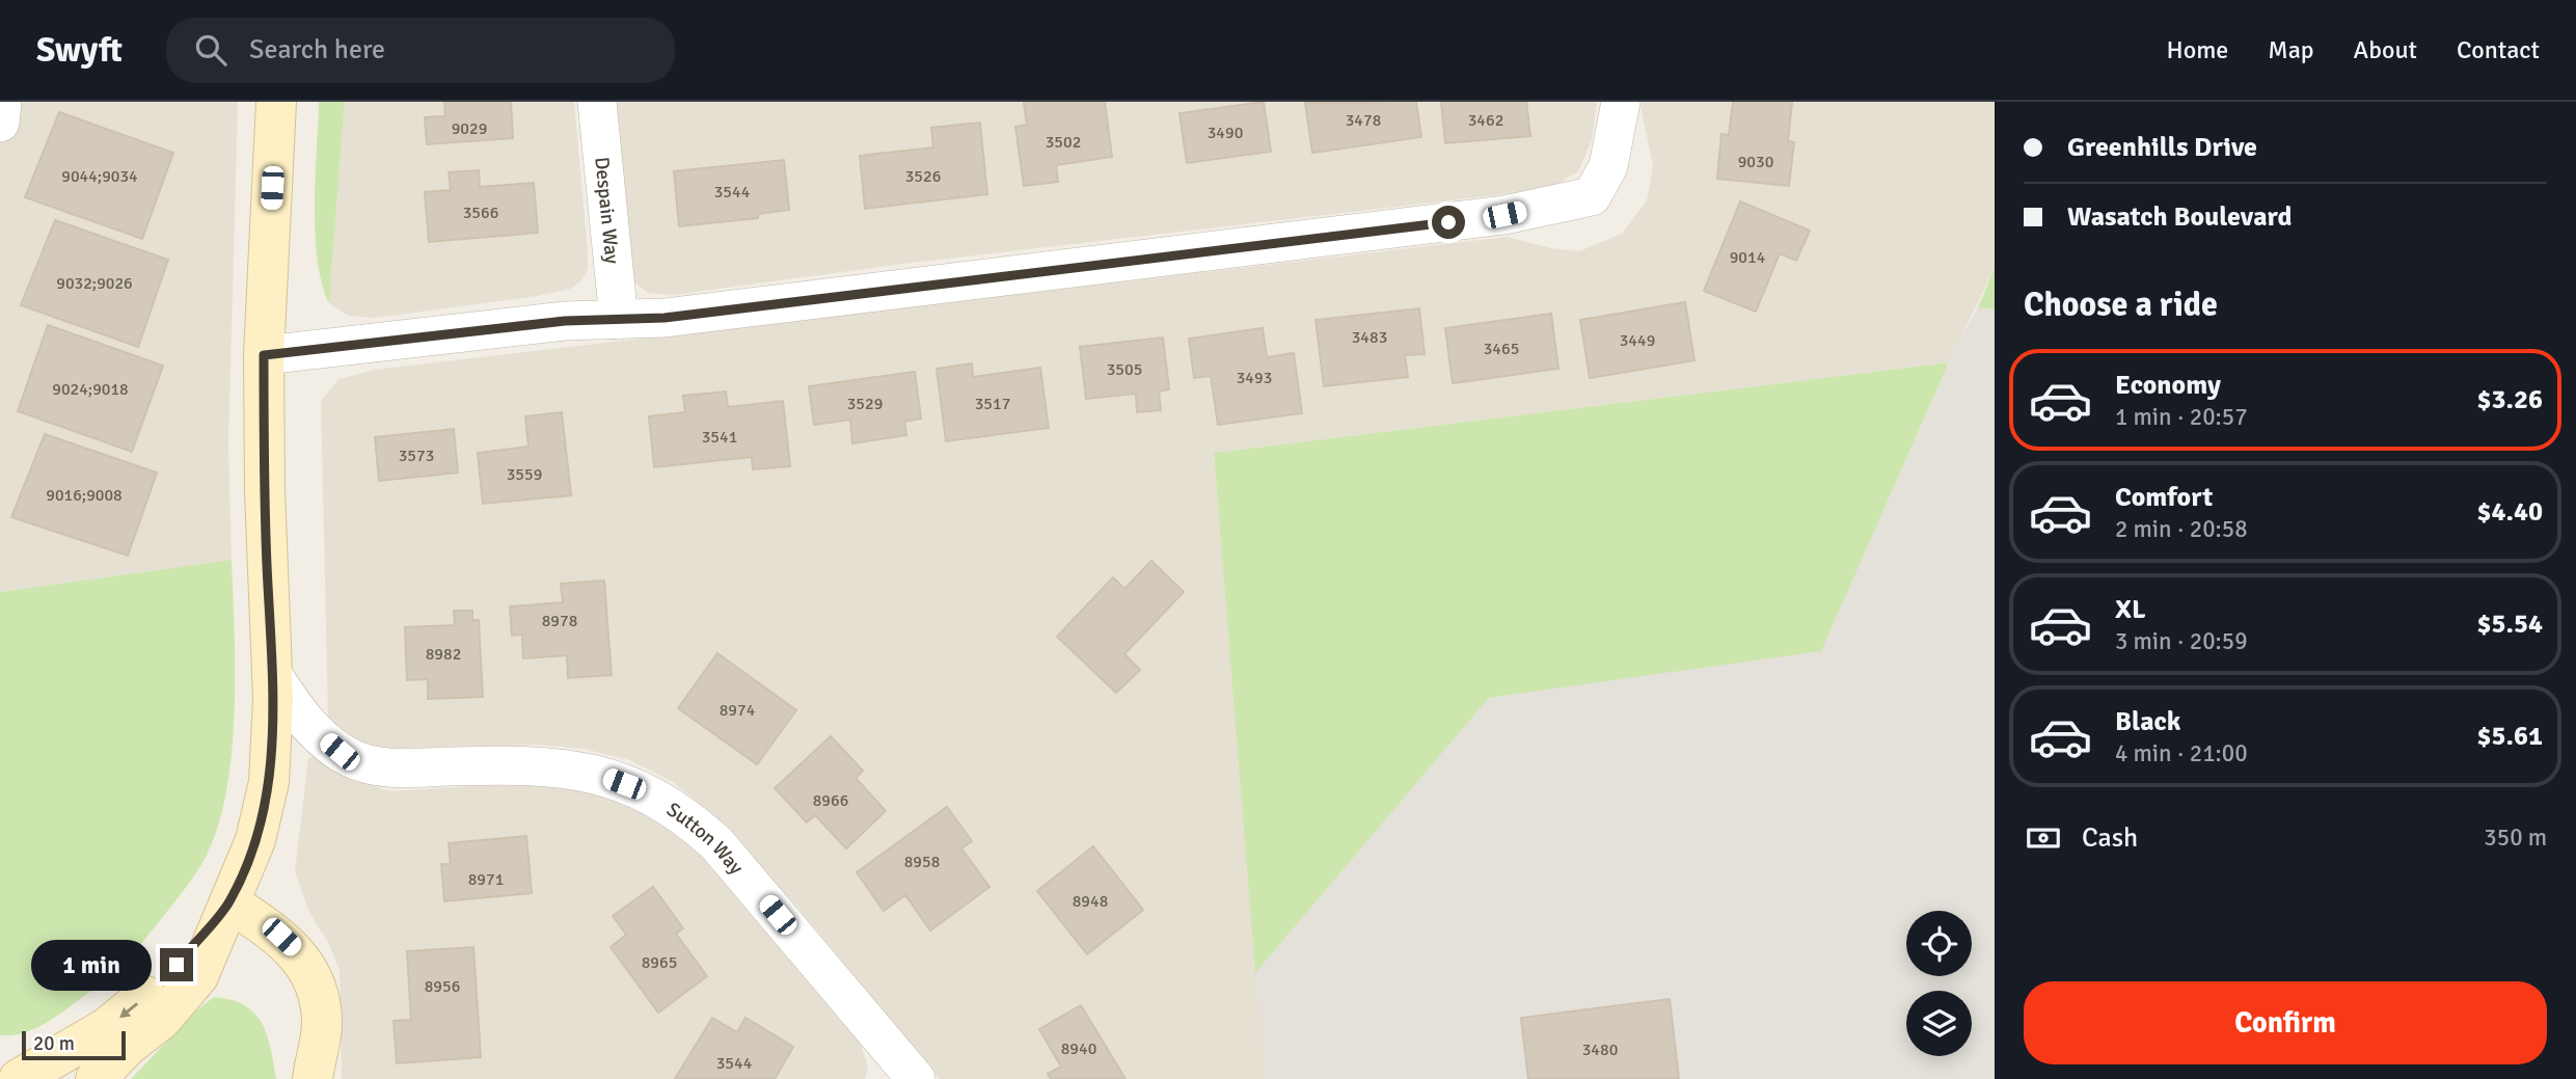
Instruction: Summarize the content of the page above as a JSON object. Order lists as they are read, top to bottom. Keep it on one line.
{"streets":{"street":["Despain Way","Sutton Way"]},"house_numbers":["3478","3462","9029","3490","3502","9030","9044;9034","3526","3544","3566","9014","9032;9026","3483","3449","3465","3505","3493","9024;9018","3529","3517","3541","3573","3559","9016;9008","8978","8982","8974","8966","8958","8971","8948","8965","8956","8940","3480","3544"],"scale_bar":"20 m","page":{"header":"Swyft","search":"Search here","nav":["Home","Map","About","Contact"],"banner":["Greenhills Drive","Wasatch Boulevard"],"heading":"Choose a ride","list":[{"name":"Economy","note":"1 min · 20:57","value":"$3.26"},{"name":"Comfort","note":"2 min · 20:58","value":"$4.40"},{"name":"XL","note":"3 min · 20:59","value":"$5.54"},{"name":"Black","note":"4 min · 21:00","value":"$5.61"}],"pay":["Cash","350 m"],"bubble":"1 min","buttons":"Confirm","scale":"20 m"}}
